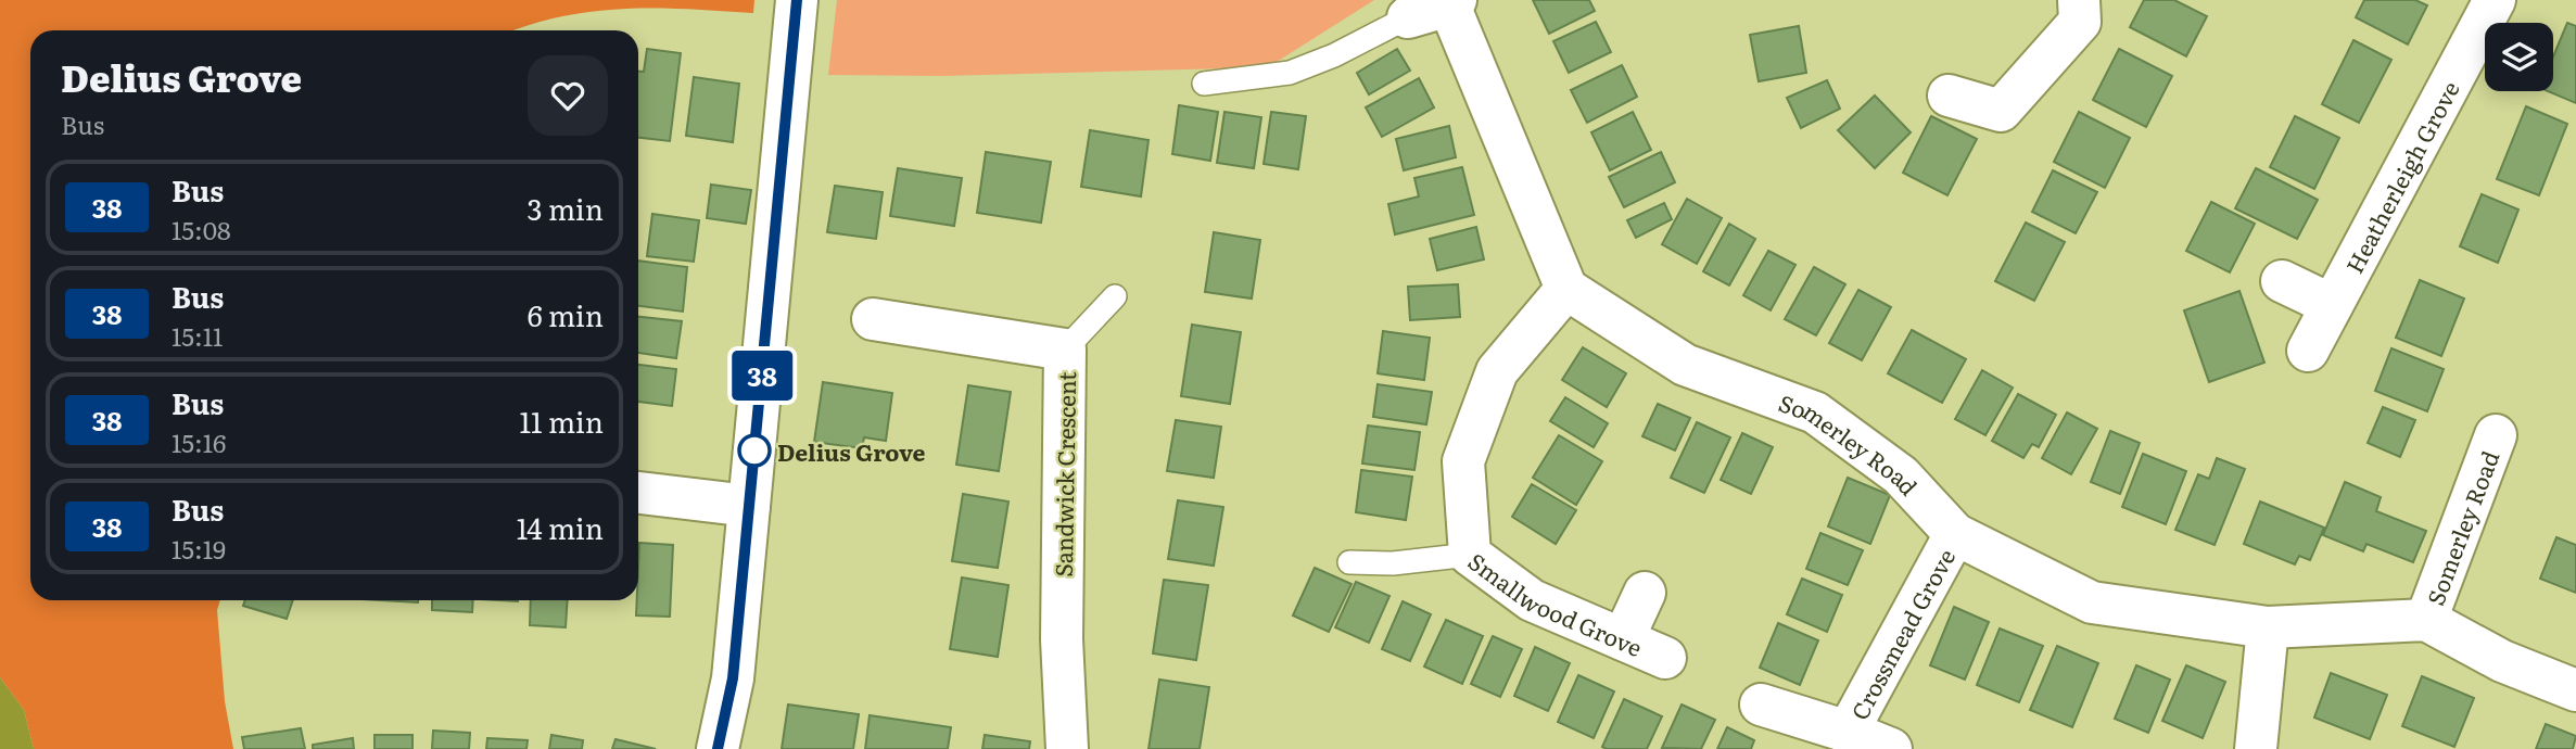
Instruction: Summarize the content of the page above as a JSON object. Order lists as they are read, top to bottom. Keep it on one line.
{"streets":{"street":["Heatherleigh Grove","Somerley Road","Sandwick Crescent","Smallwood Grove","Crossmead Grove"]},"crossings":[["Somerley Road","Smallwood Grove"],["Somerley Road","Crossmead Grove"]],"places":["Delius Grove"],"lines":["bus line 38"],"page":{"on_map":"38","heading":["Delius Grove","Bus"],"list":[{"mark":"38","name":"Bus","note":"15:08","value":"3 min"},{"mark":"38","name":"Bus","note":"15:11","value":"6 min"},{"mark":"38","name":"Bus","note":"15:16","value":"11 min"},{"mark":"38","name":"Bus","note":"15:19","value":"14 min"}]}}
